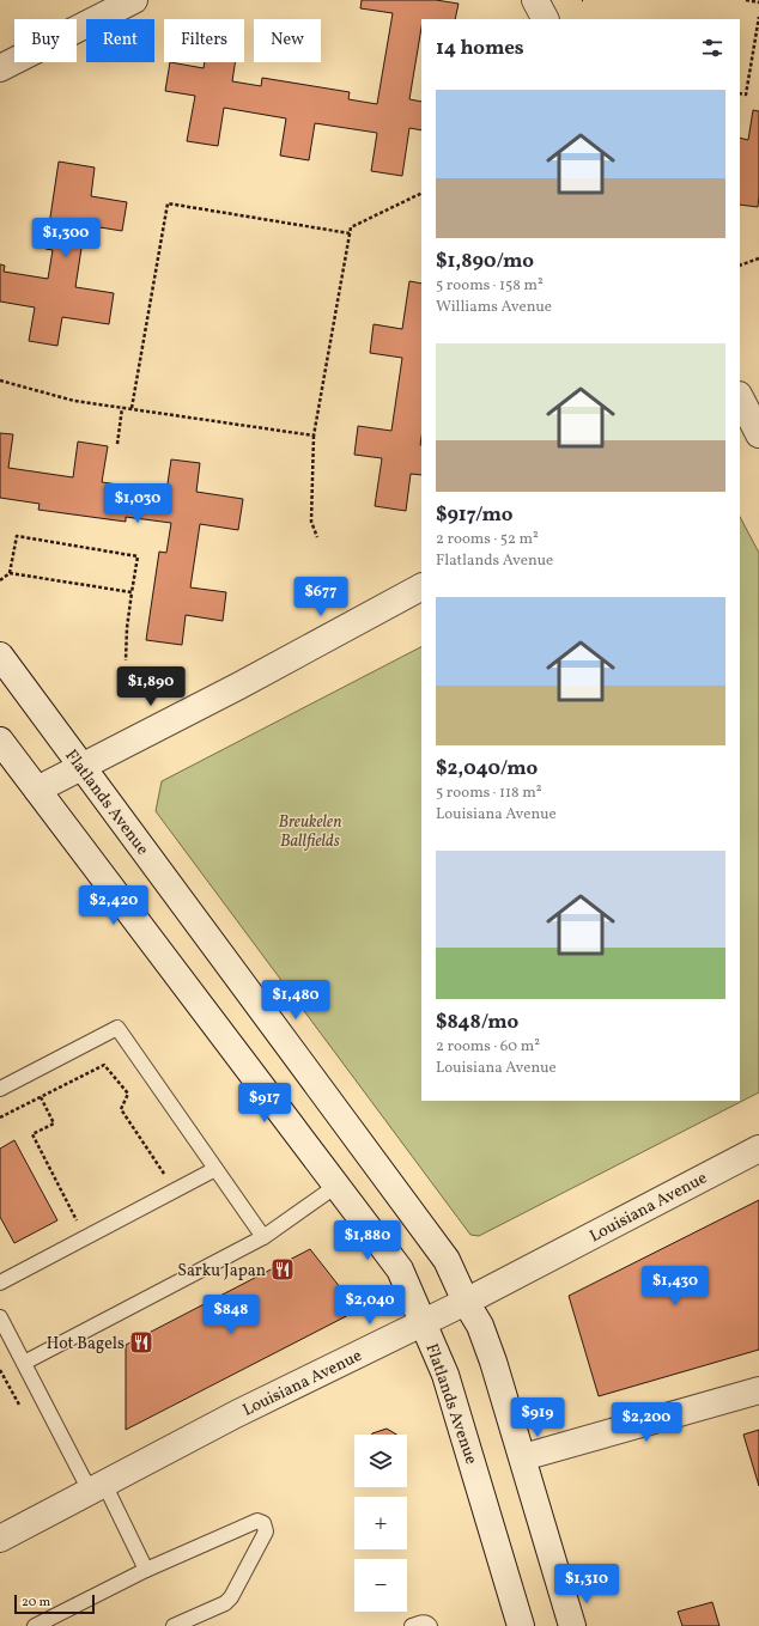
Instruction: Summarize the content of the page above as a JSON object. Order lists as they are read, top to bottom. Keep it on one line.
{"streets":{"main road":["Flatlands Avenue","Louisiana Avenue"]},"crossings":[["Flatlands Avenue","Louisiana Avenue"]],"parks":["Breukelen Ballfields"],"places":{"restaurant":["Sarku Japan","Hot Bagels"]},"scale_bar":"20 m","page":{"chip":["Buy","Rent","Filters","New"],"heading":"14 homes","list":[{"name":"$1,890/mo","note":"5 rooms · 158 m² · Williams Avenue"},{"name":"$917/mo","note":"2 rooms · 52 m² · Flatlands Avenue"},{"name":"$2,040/mo","note":"5 rooms · 118 m² · Louisiana Avenue"},{"name":"$848/mo","note":"2 rooms · 60 m² · Louisiana Avenue"}],"price":["$1,300","$1,030","$677","$1,890","$2,420","$1,480","$917","$1,880","$1,430","$2,040","$848","$919","$2,200","$1,310"],"map_buttons":["+","−"],"scale":"20 m"}}
